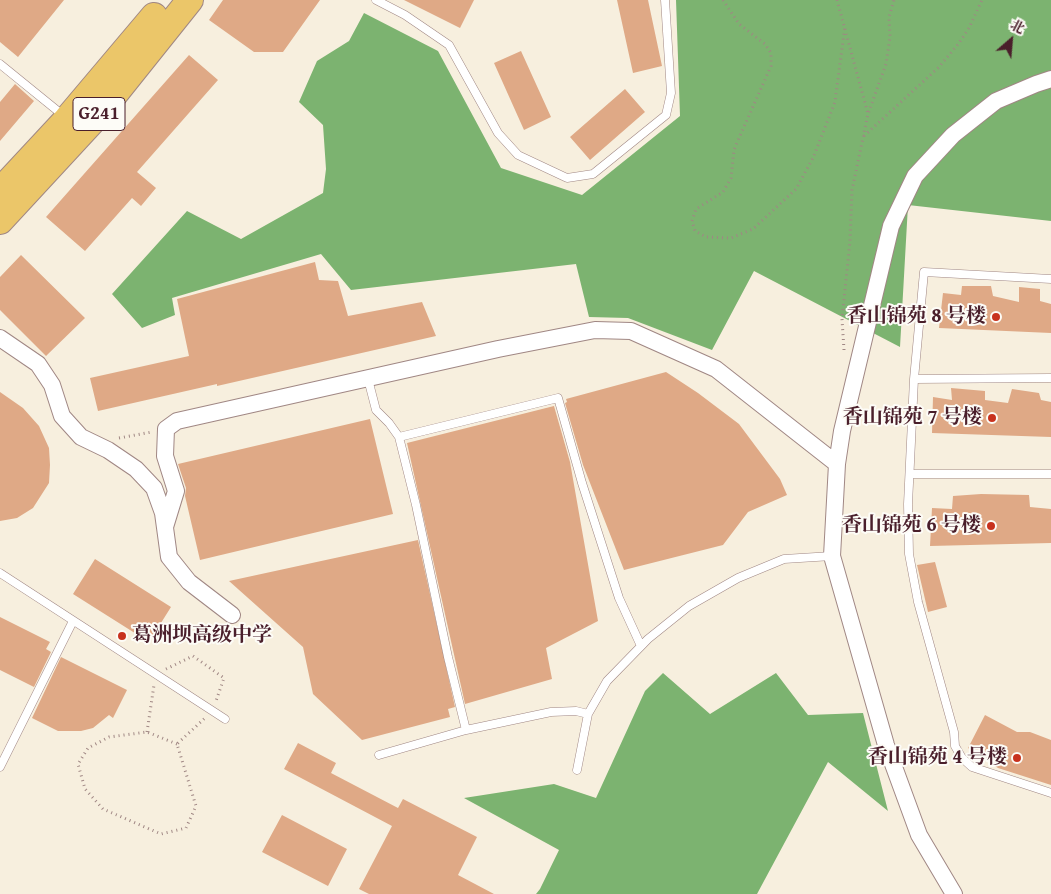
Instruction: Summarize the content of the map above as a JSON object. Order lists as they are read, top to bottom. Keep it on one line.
{"streets":{"highway":["G241"]},"places":["香山锦苑 8 号楼","香山锦苑 7 号楼","香山锦苑 6 号楼","葛洲坝高级中学","香山锦苑 4 号楼"],"north":"top right"}
